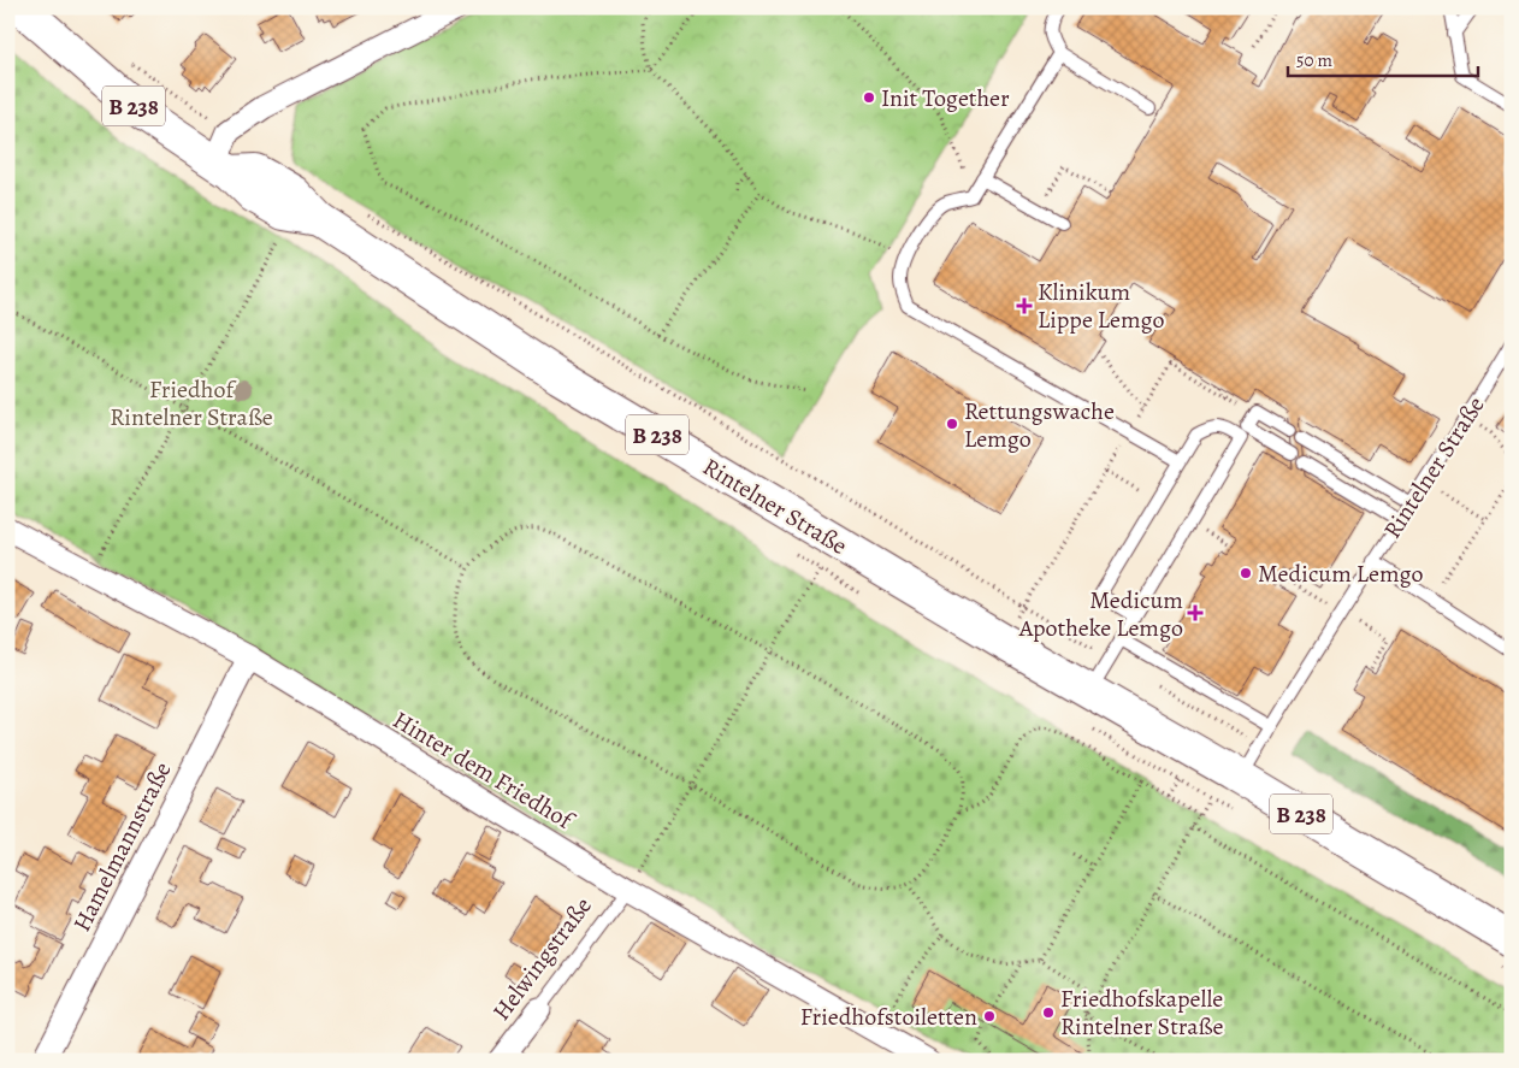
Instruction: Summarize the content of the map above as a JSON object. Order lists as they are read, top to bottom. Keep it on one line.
{"streets":{"main road":["B 238","Rintelner Straße"],"street":["Hinter dem Friedhof","Hamelmannstraße","Helwingstraße"]},"crossings":[["B 238","Rintelner Straße"],["Hinter dem Friedhof","Hamelmannstraße"],["Hinter dem Friedhof","Helwingstraße"]],"parks":["Friedhof Rintelner Straße"],"places":{"other":["Init Together","Rettungswache Lemgo","Medicum Lemgo","Friedhofskapelle Rintelner Straße","Friedhofstoiletten"],"health":["Klinikum Lippe Lemgo","Medicum Apotheke Lemgo"]},"scale_bar":"50 m"}
